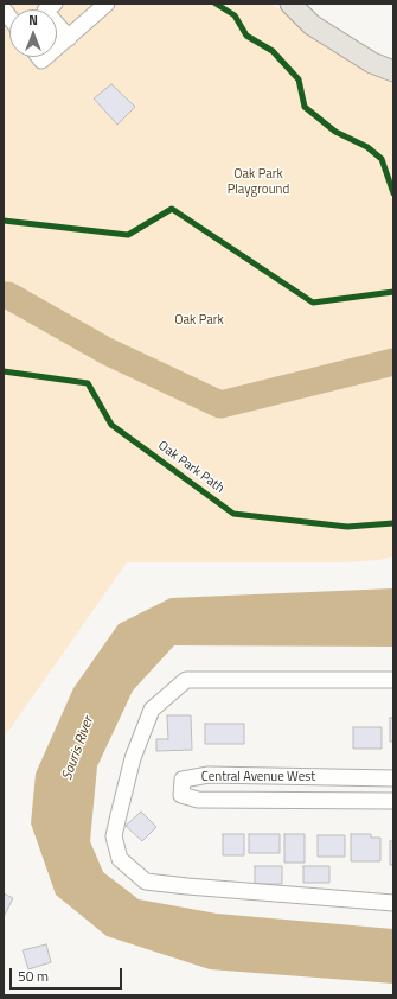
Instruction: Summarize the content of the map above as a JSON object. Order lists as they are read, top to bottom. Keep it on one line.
{"streets":{"street":["Central Avenue West"],"cycle path":["Oak Park Path"]},"water":["Souris River"],"parks":["Oak Park Playground","Oak Park"],"scale_bar":"50 m","north":"top"}
